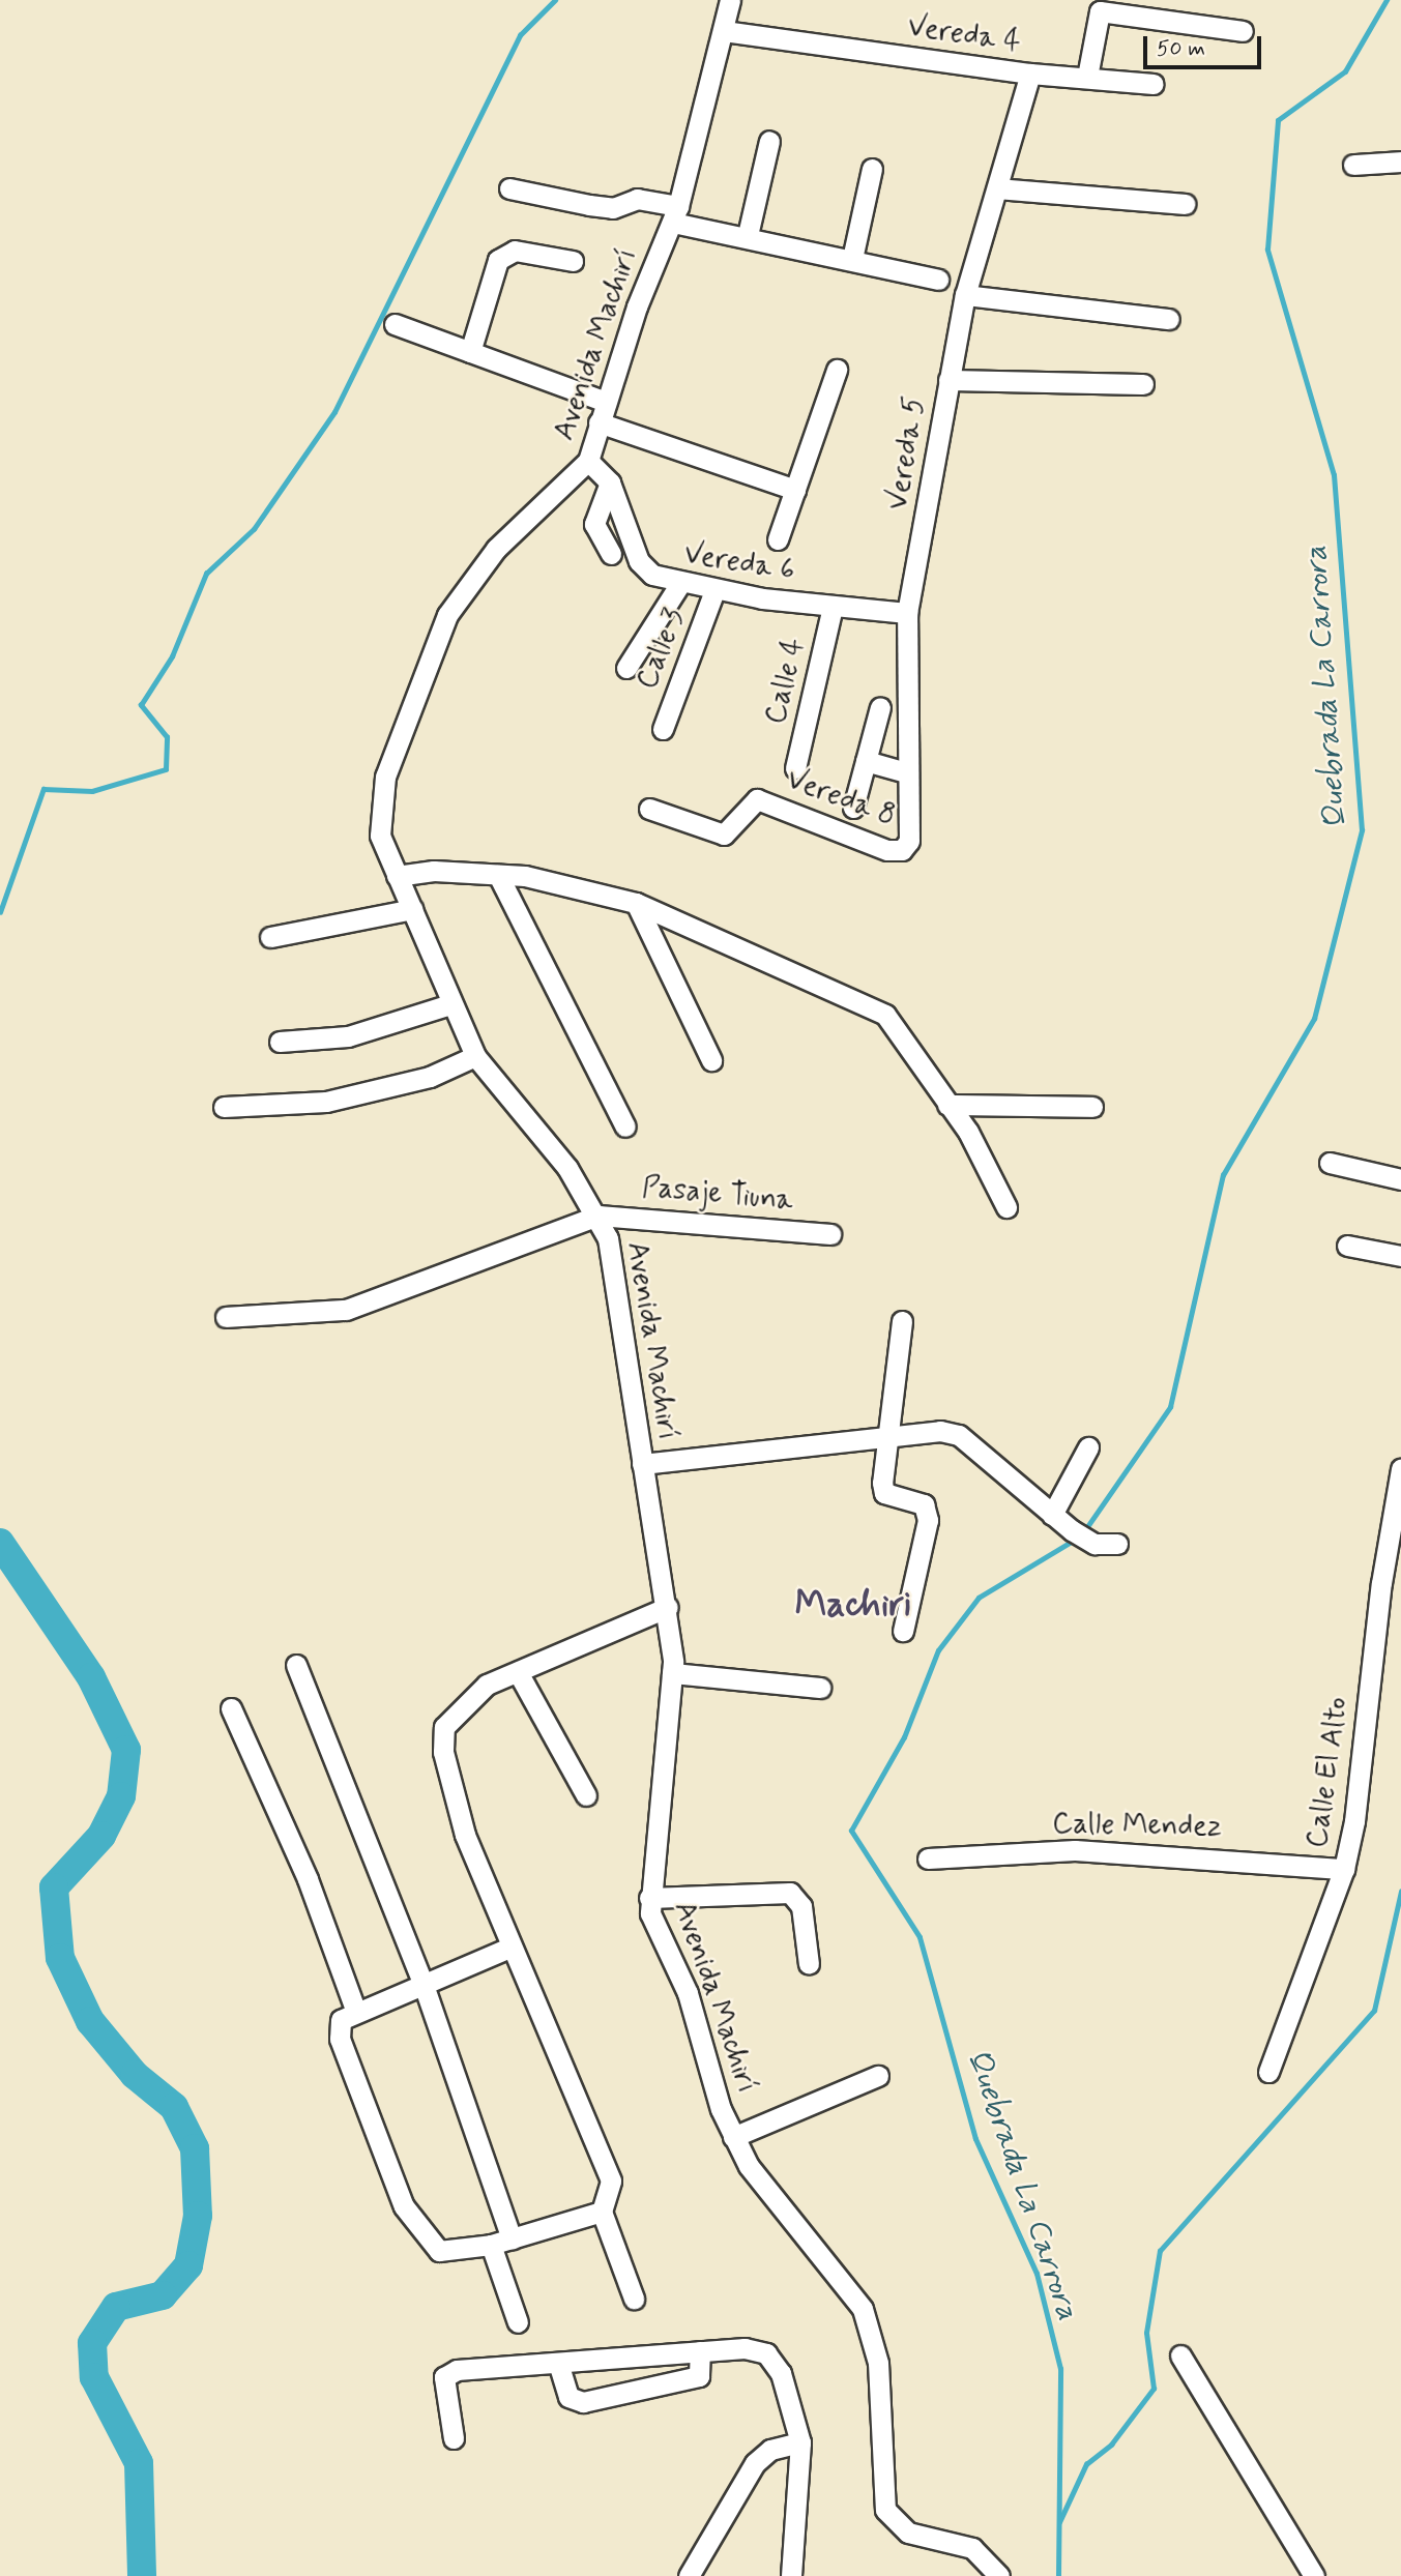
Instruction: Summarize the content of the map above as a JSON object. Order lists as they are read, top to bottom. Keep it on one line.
{"streets":{"street":["Vereda 4","Avenida Machirí","Vereda 5","Vereda 6","Calle 3","Calle 4","Vereda 8","Pasaje Tiuna","Calle El Alto","Calle Mendez"]},"crossings":[["Vereda 4","Avenida Machirí"],["Vereda 4","Vereda 5"],["Avenida Machirí","Vereda 6"],["Avenida Machirí","Pasaje Tiuna"],["Vereda 5","Vereda 6"],["Vereda 5","Vereda 8"],["Vereda 6","Calle 3"],["Vereda 6","Calle 4"],["Calle El Alto","Calle Mendez"]],"districts":["Machiri"],"water":["Quebrada La Carrora"],"scale_bar":"50 m"}
